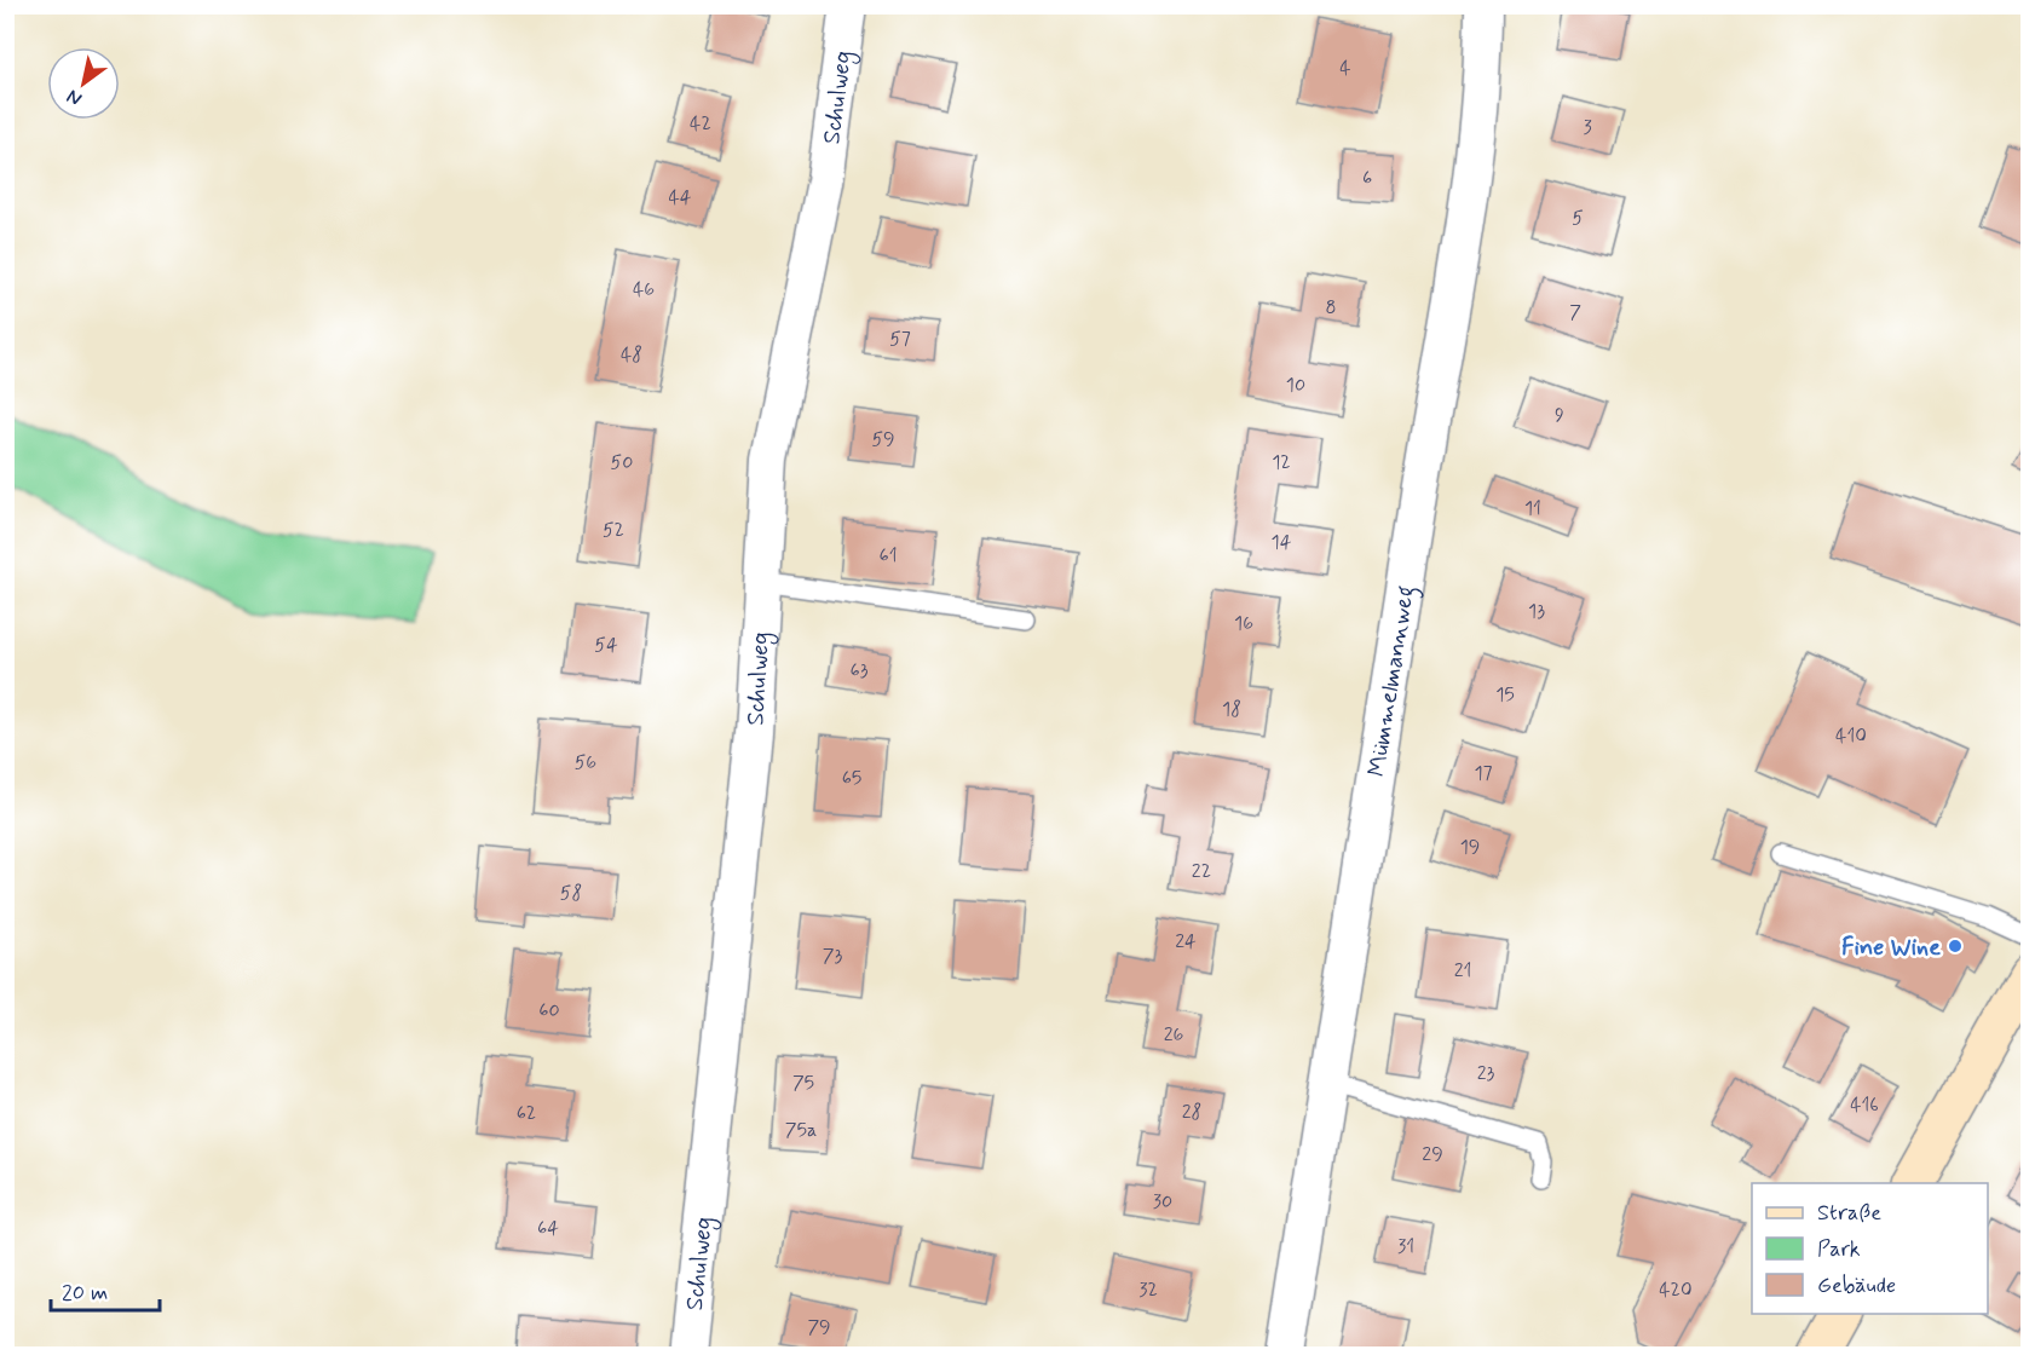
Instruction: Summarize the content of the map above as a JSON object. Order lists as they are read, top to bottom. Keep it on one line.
{"streets":{"street":["Schulweg","Mümmelmannweg"]},"places":["Fine Wine"],"house_numbers":["4","42","3","6","44","5","46","8","7","57","48","10","9","59","50","12","11","52","14","61","13","16","54","63","15","18","410","56","17","65","19","22","58","24","73","21","60","26","23","75","416","28","62","75a","29","30","64","31","32","420","79"],"legend":["Straße","Park","Gebäude"],"scale_bar":"20 m","north":"bottom left"}
